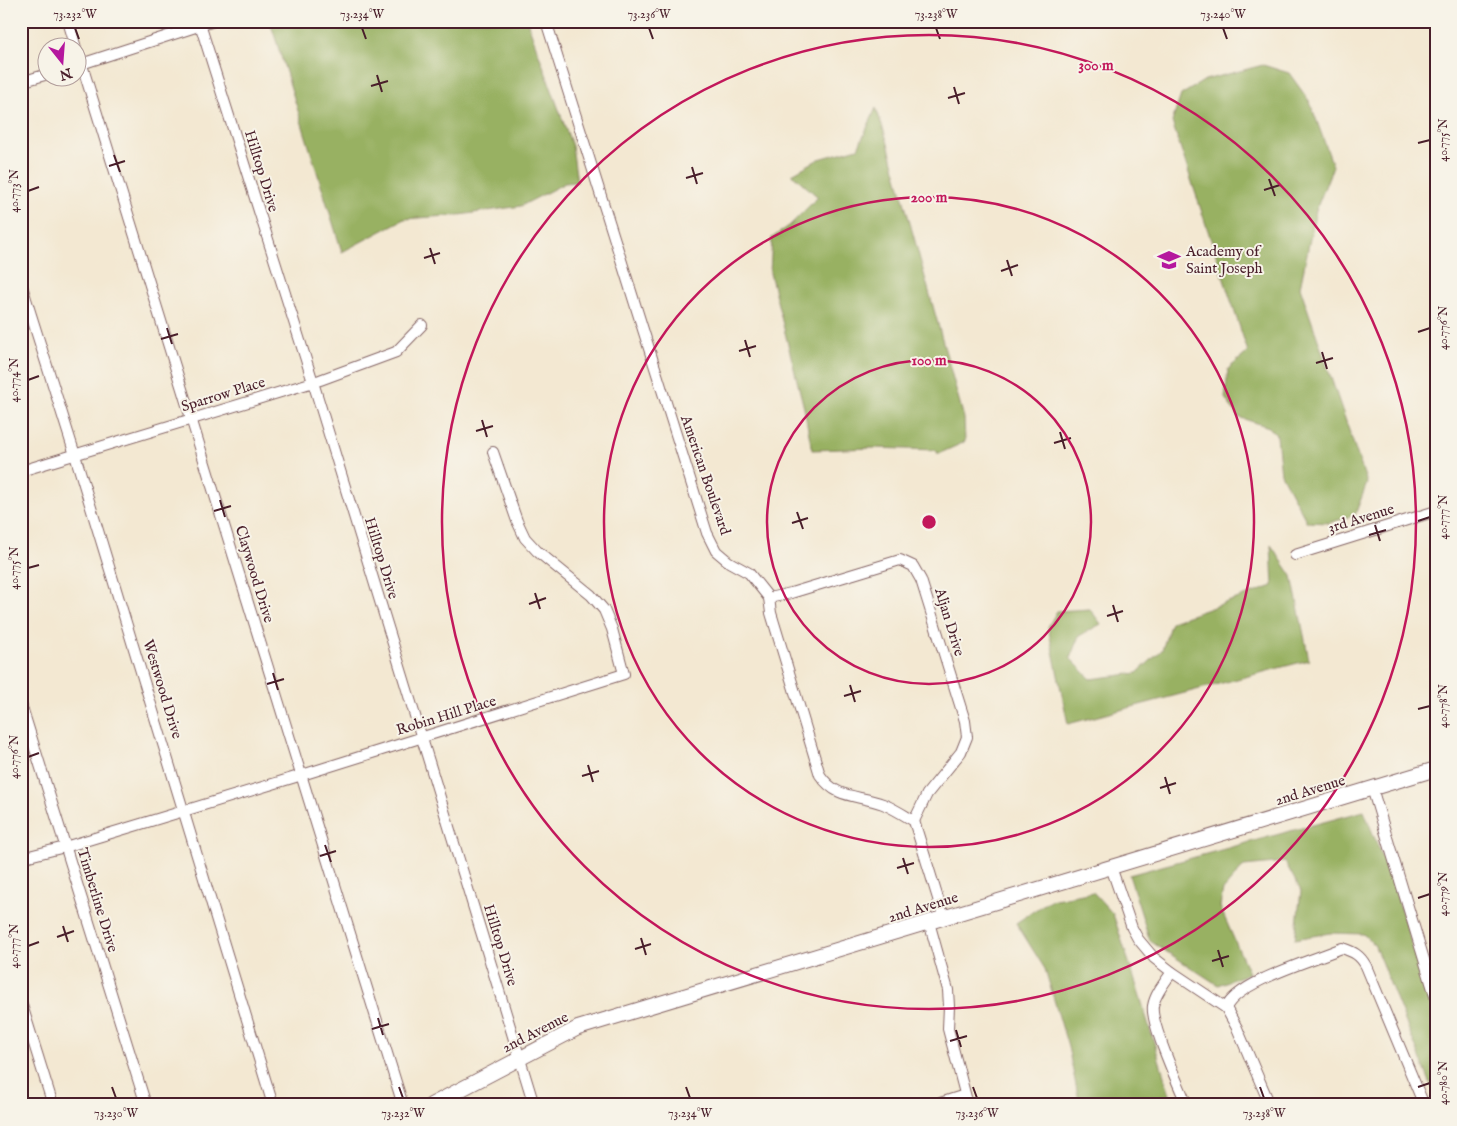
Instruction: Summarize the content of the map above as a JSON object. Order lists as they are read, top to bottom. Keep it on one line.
{"streets":{"street":["Hilltop Drive","Sparrow Place","American Boulevard","3rd Avenue","Claywood Drive","Aljan Drive","Westwood Drive","Robin Hill Place","2nd Avenue","Timberline Drive"]},"crossings":[["Hilltop Drive","Sparrow Place"],["Hilltop Drive","Robin Hill Place"],["Hilltop Drive","2nd Avenue"],["Sparrow Place","Claywood Drive"],["Sparrow Place","Westwood Drive"],["American Boulevard","Aljan Drive"],["Claywood Drive","Robin Hill Place"],["Westwood Drive","Robin Hill Place"],["Robin Hill Place","Timberline Drive"]],"places":{"school or university":["Academy of Saint Joseph"]},"north":"bottom","coordinates":["73.232°W","73.234°W","73.236°W","73.238°W","73.240°W","40.775°N","40.773°N","40.776°N","40.774°N","40.777°N","40.778°N","40.779°N","40.780°N","73.230°W"],"rings":["300 m","200 m","100 m"]}
